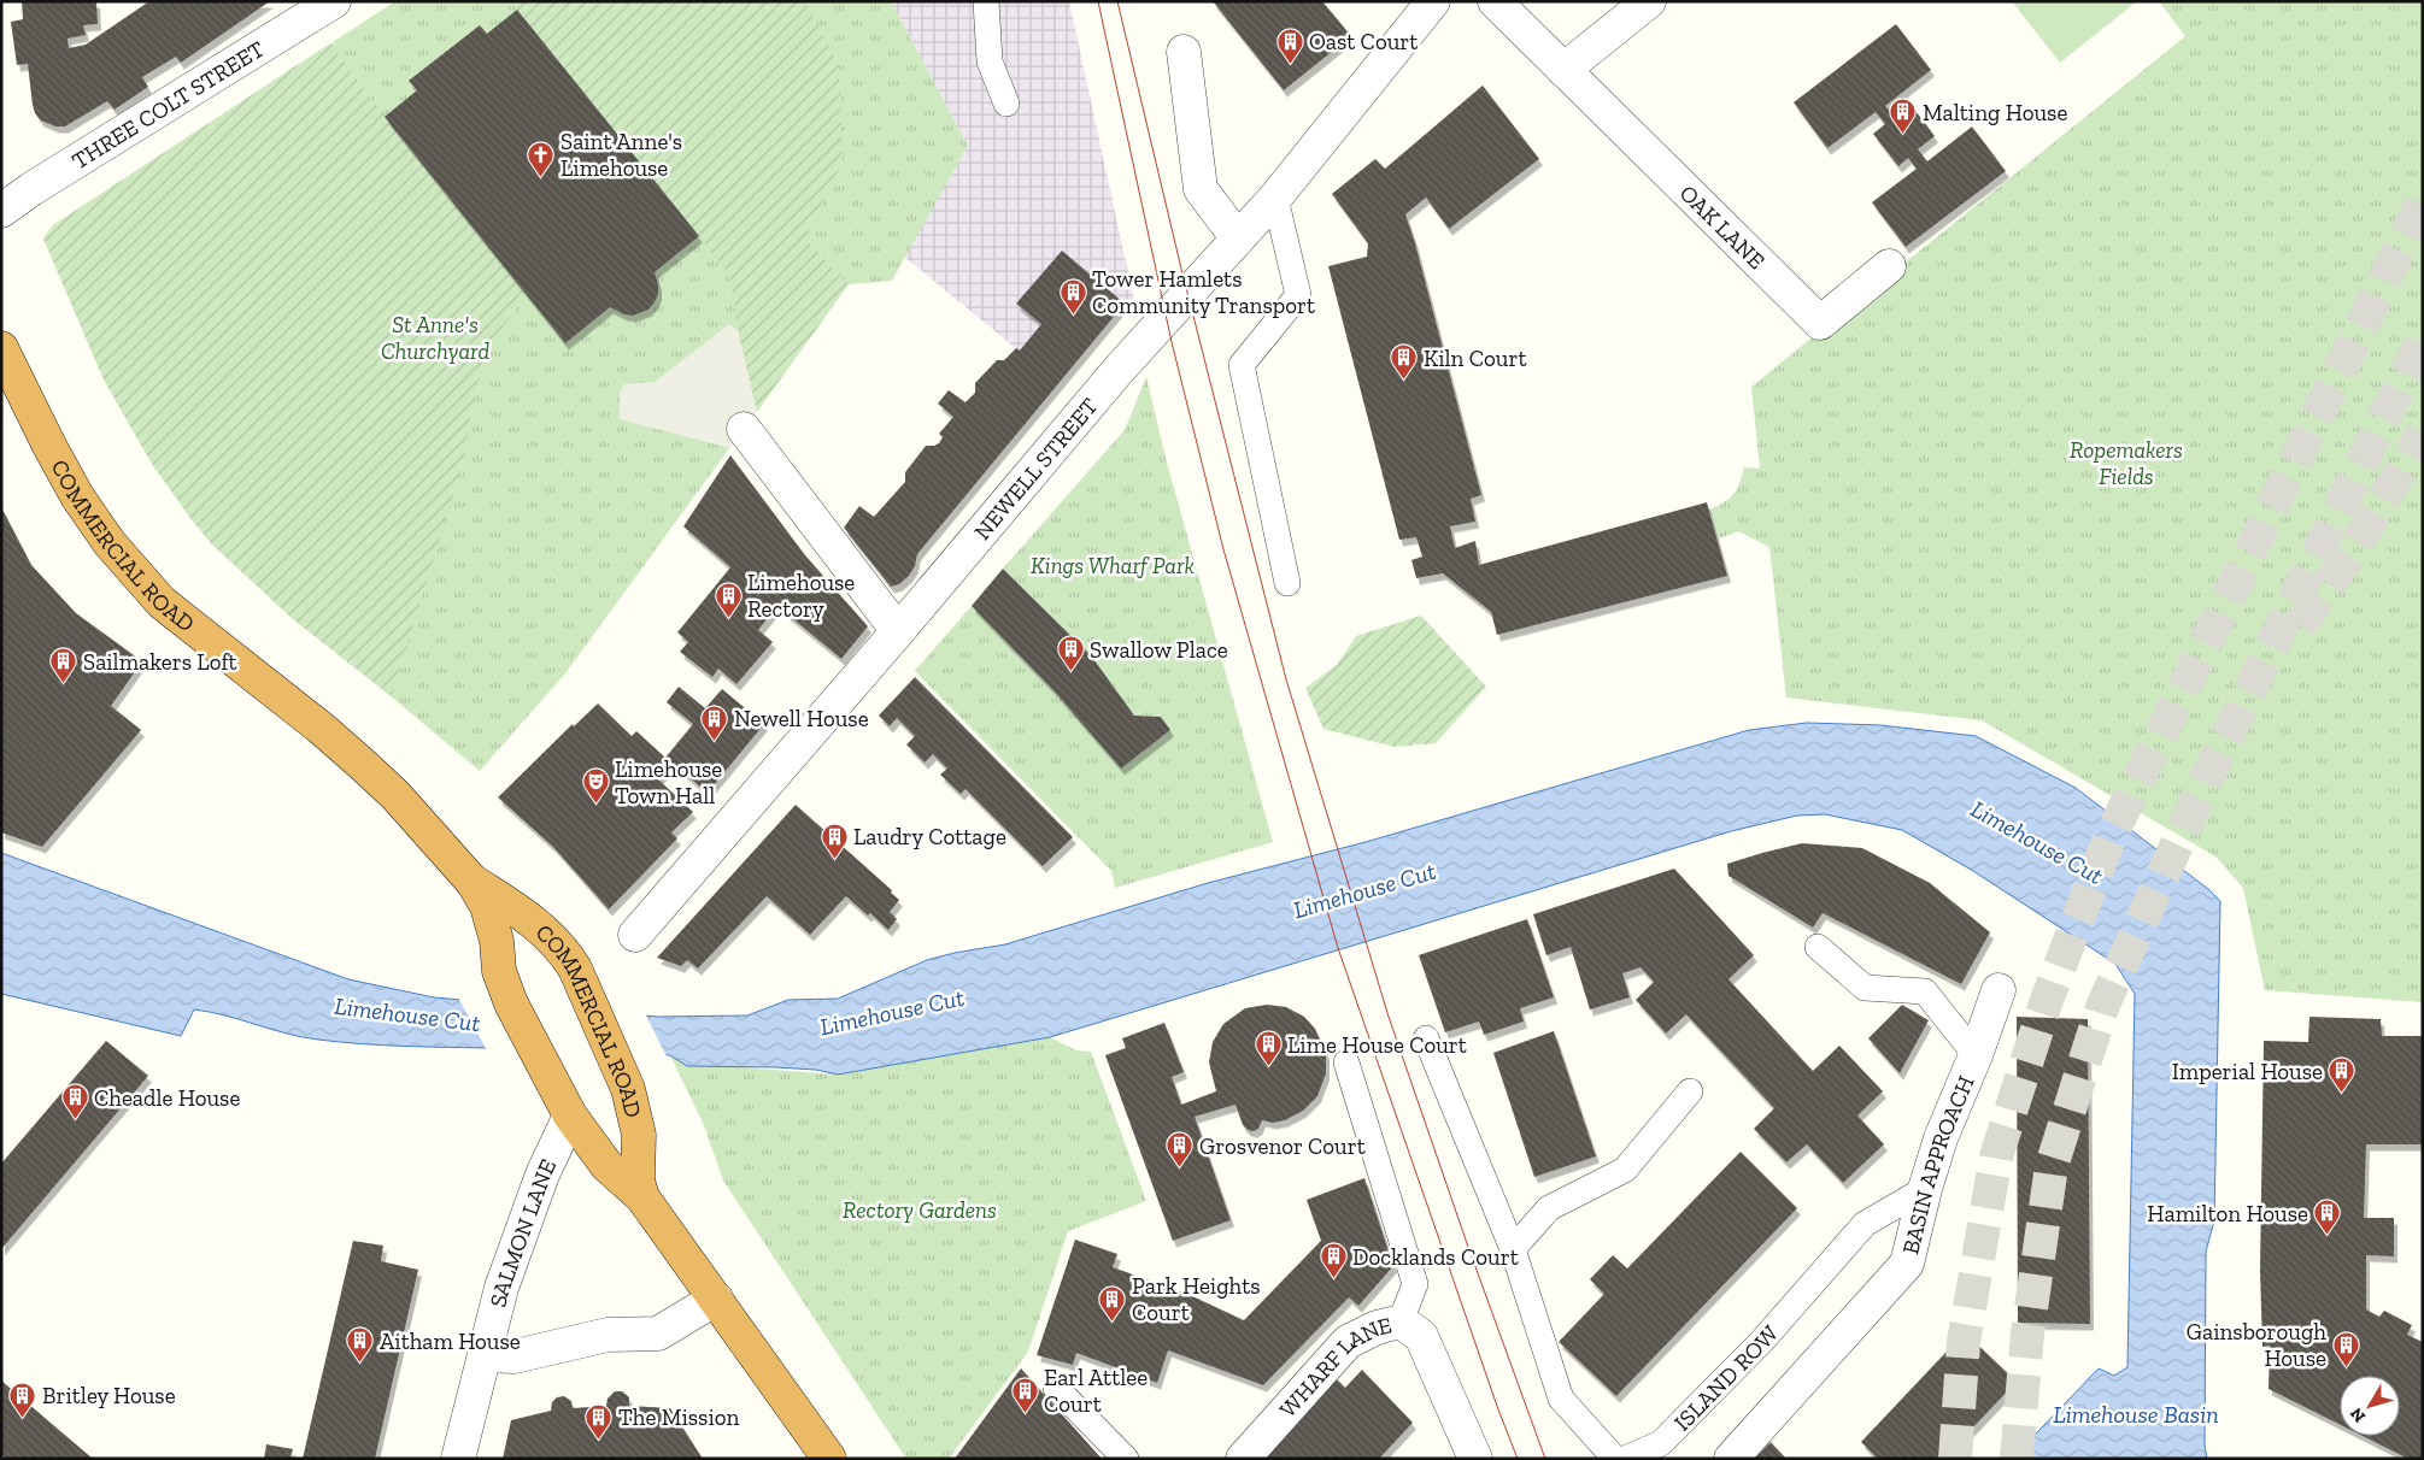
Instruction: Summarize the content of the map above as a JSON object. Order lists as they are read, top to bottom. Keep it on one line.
{"streets":{"highway":["COMMERCIAL ROAD"],"street":["THREE COLT STREET","OAK LANE","NEWELL STREET","BASIN APPROACH","SALMON LANE","WHARF LANE"],"lane":["ISLAND ROW"]},"crossings":[["COMMERCIAL ROAD","SALMON LANE"],["BASIN APPROACH","ISLAND ROW"]],"water":["Limehouse Cut","Limehouse Basin"],"parks":["St Anne's Churchyard","Ropemakers Fields","Kings Wharf Park","Rectory Gardens"],"places":{"building":["Oast Court","Malting House","Tower Hamlets Community Transport","Kiln Court","Limehouse Rectory","Swallow Place","Sailmakers Loft","Newell House","Laudry Cottage","Lime House Court","Imperial House","Cheadle House","Grosvenor Court","Hamilton House","Docklands Court","Park Heights Court","Aitham House","Gainsborough House","Earl Attlee Court","Britley House","The Mission"],"church":["Saint Anne's Limehouse"],"theatre":["Limehouse Town Hall"]},"north":"bottom left"}
